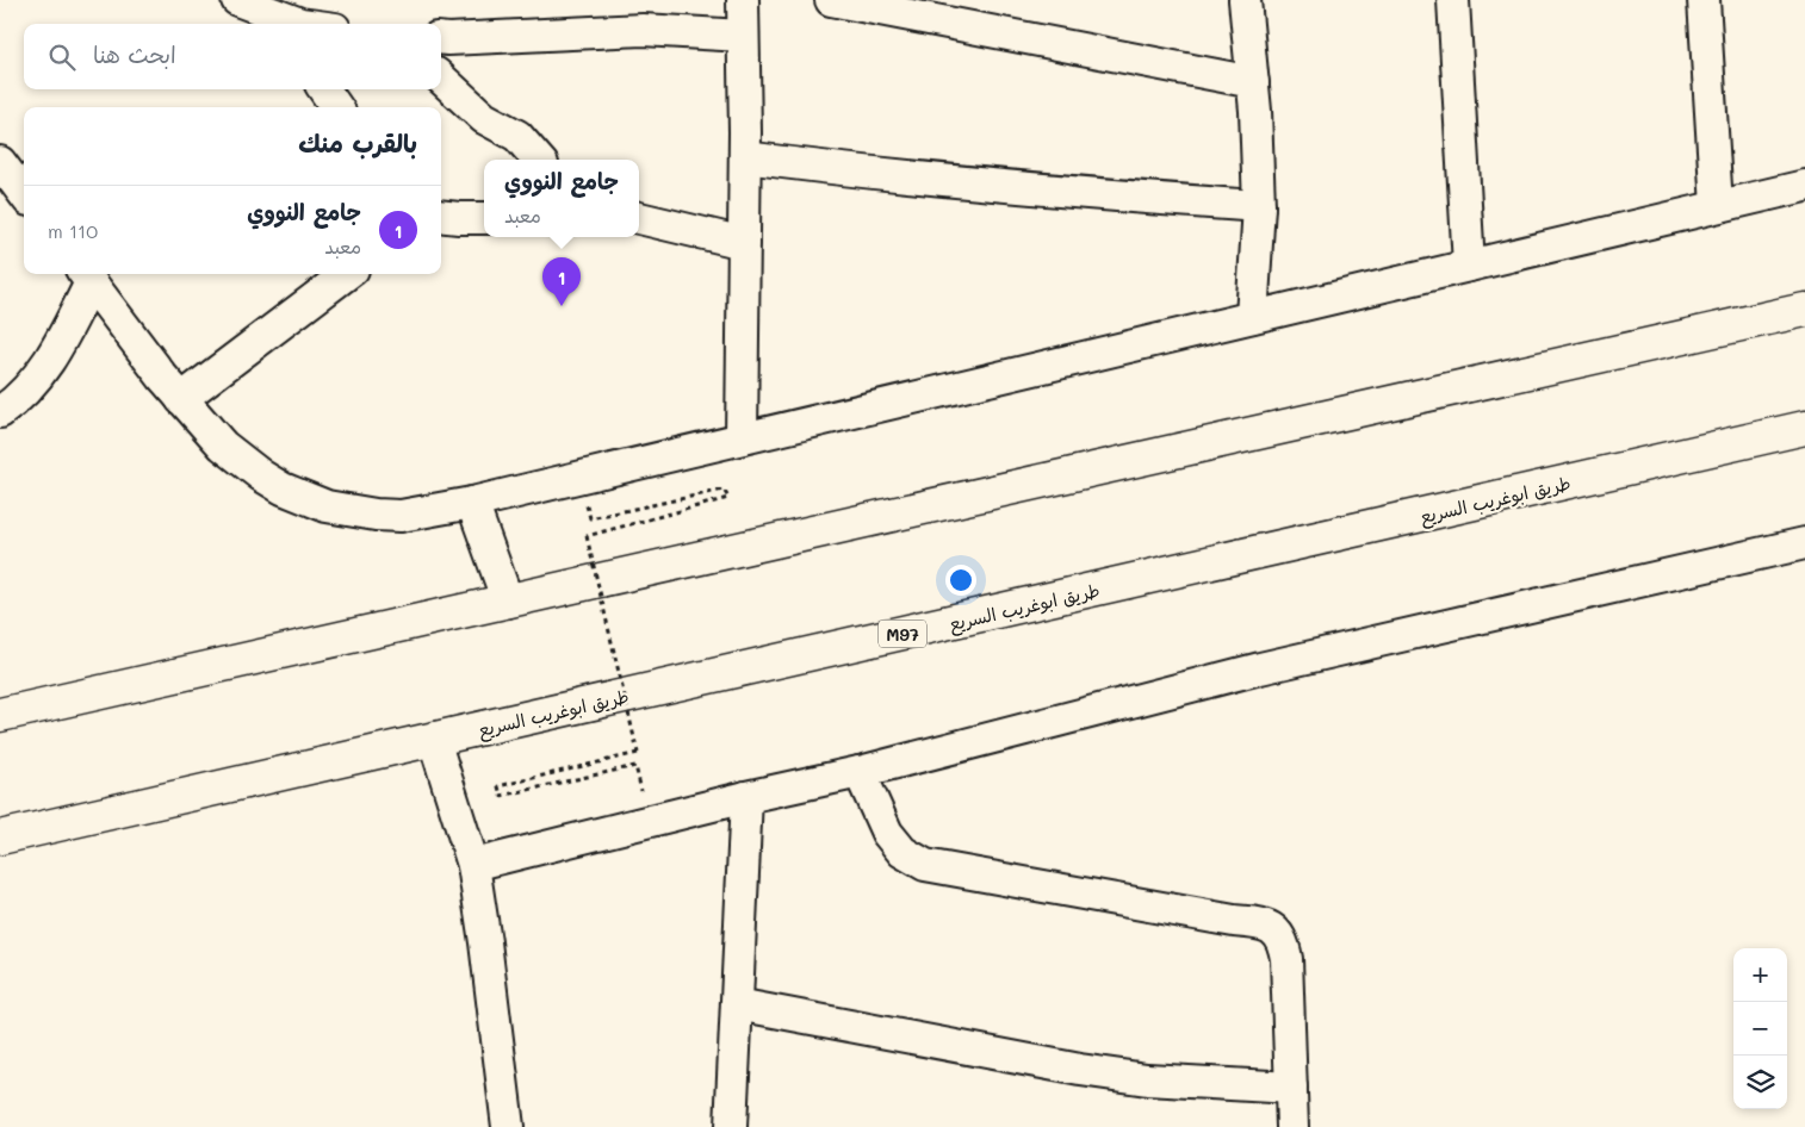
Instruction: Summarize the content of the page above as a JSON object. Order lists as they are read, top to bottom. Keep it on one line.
{"streets":{"highway":["طريق ابوغريب السريع","M97"]},"page":{"search":"ابحث هنا","heading":"بالقرب منك","popup":["جامع النووي","معبد"],"list":[{"mark":"1","name":"جامع النووي","note":"معبد","value":"110 m"}],"pins":"1","map_buttons":["+","−"]}}
